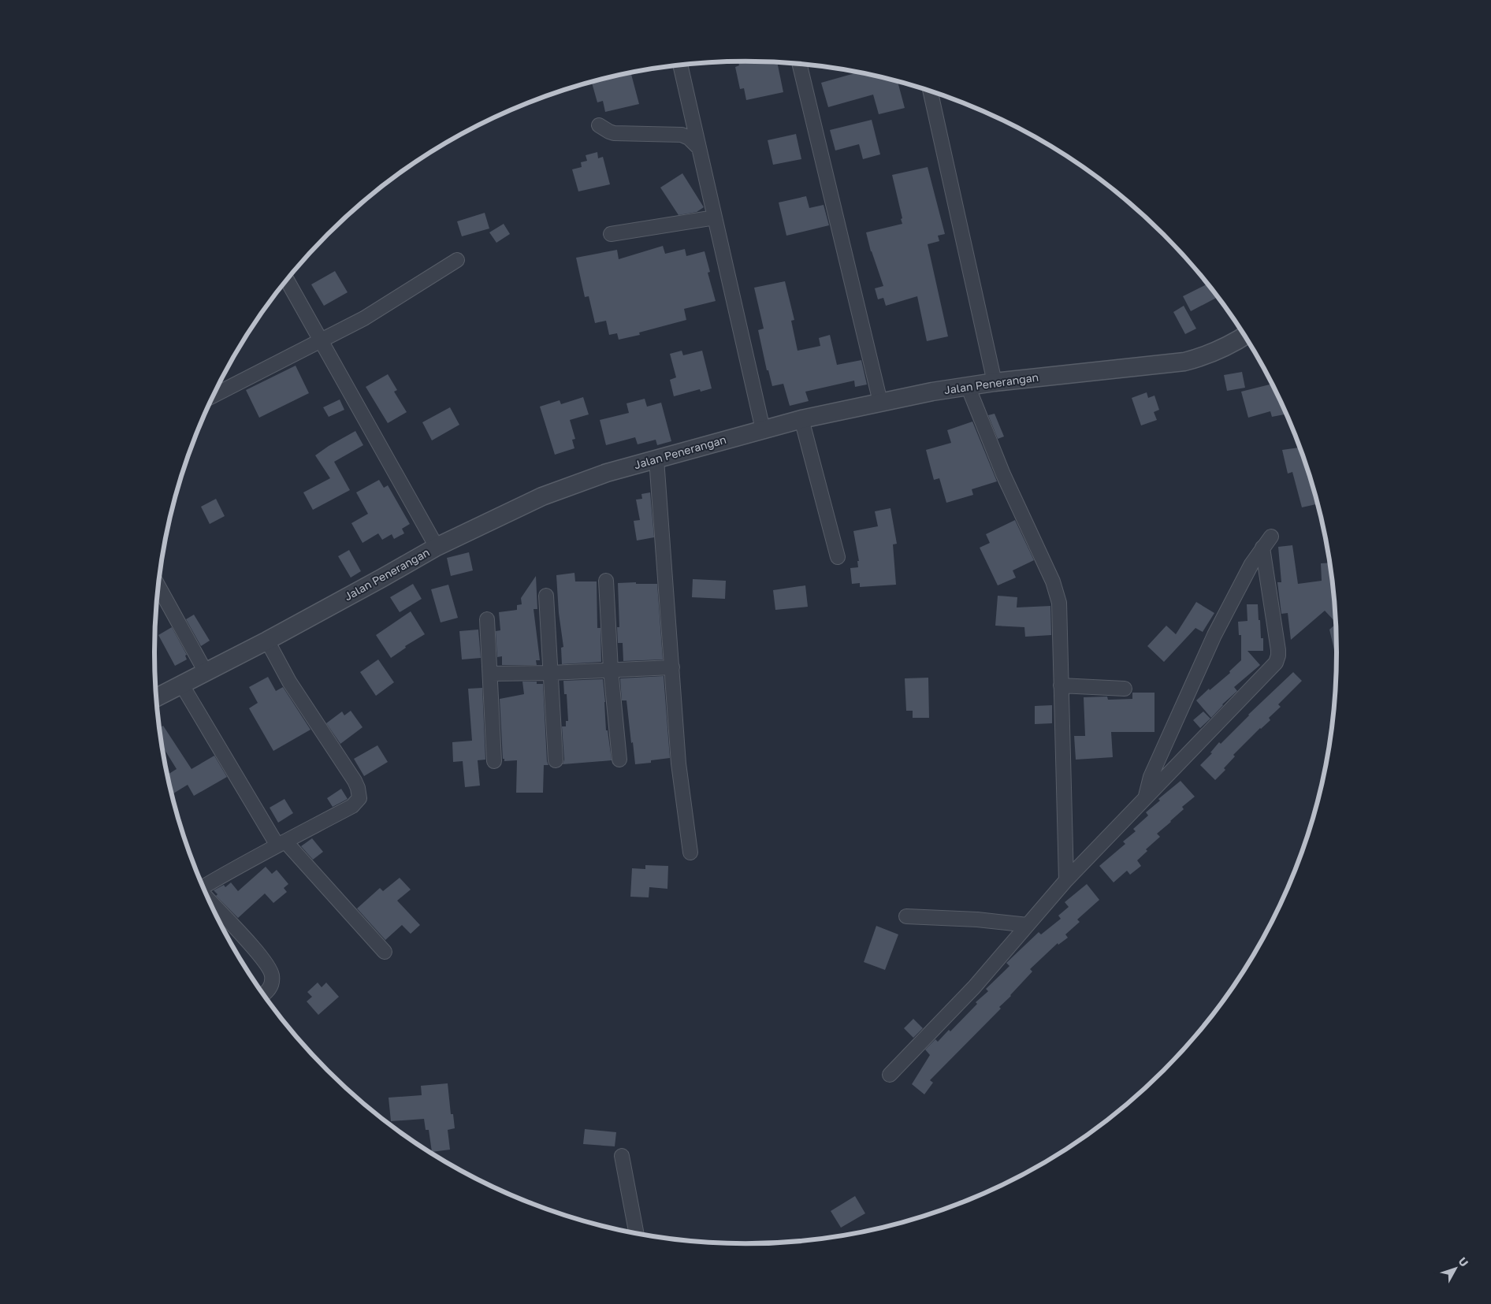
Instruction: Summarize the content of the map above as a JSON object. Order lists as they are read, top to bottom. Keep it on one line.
{"streets":{"street":["Jalan Penerangan"]},"north":"top right"}
